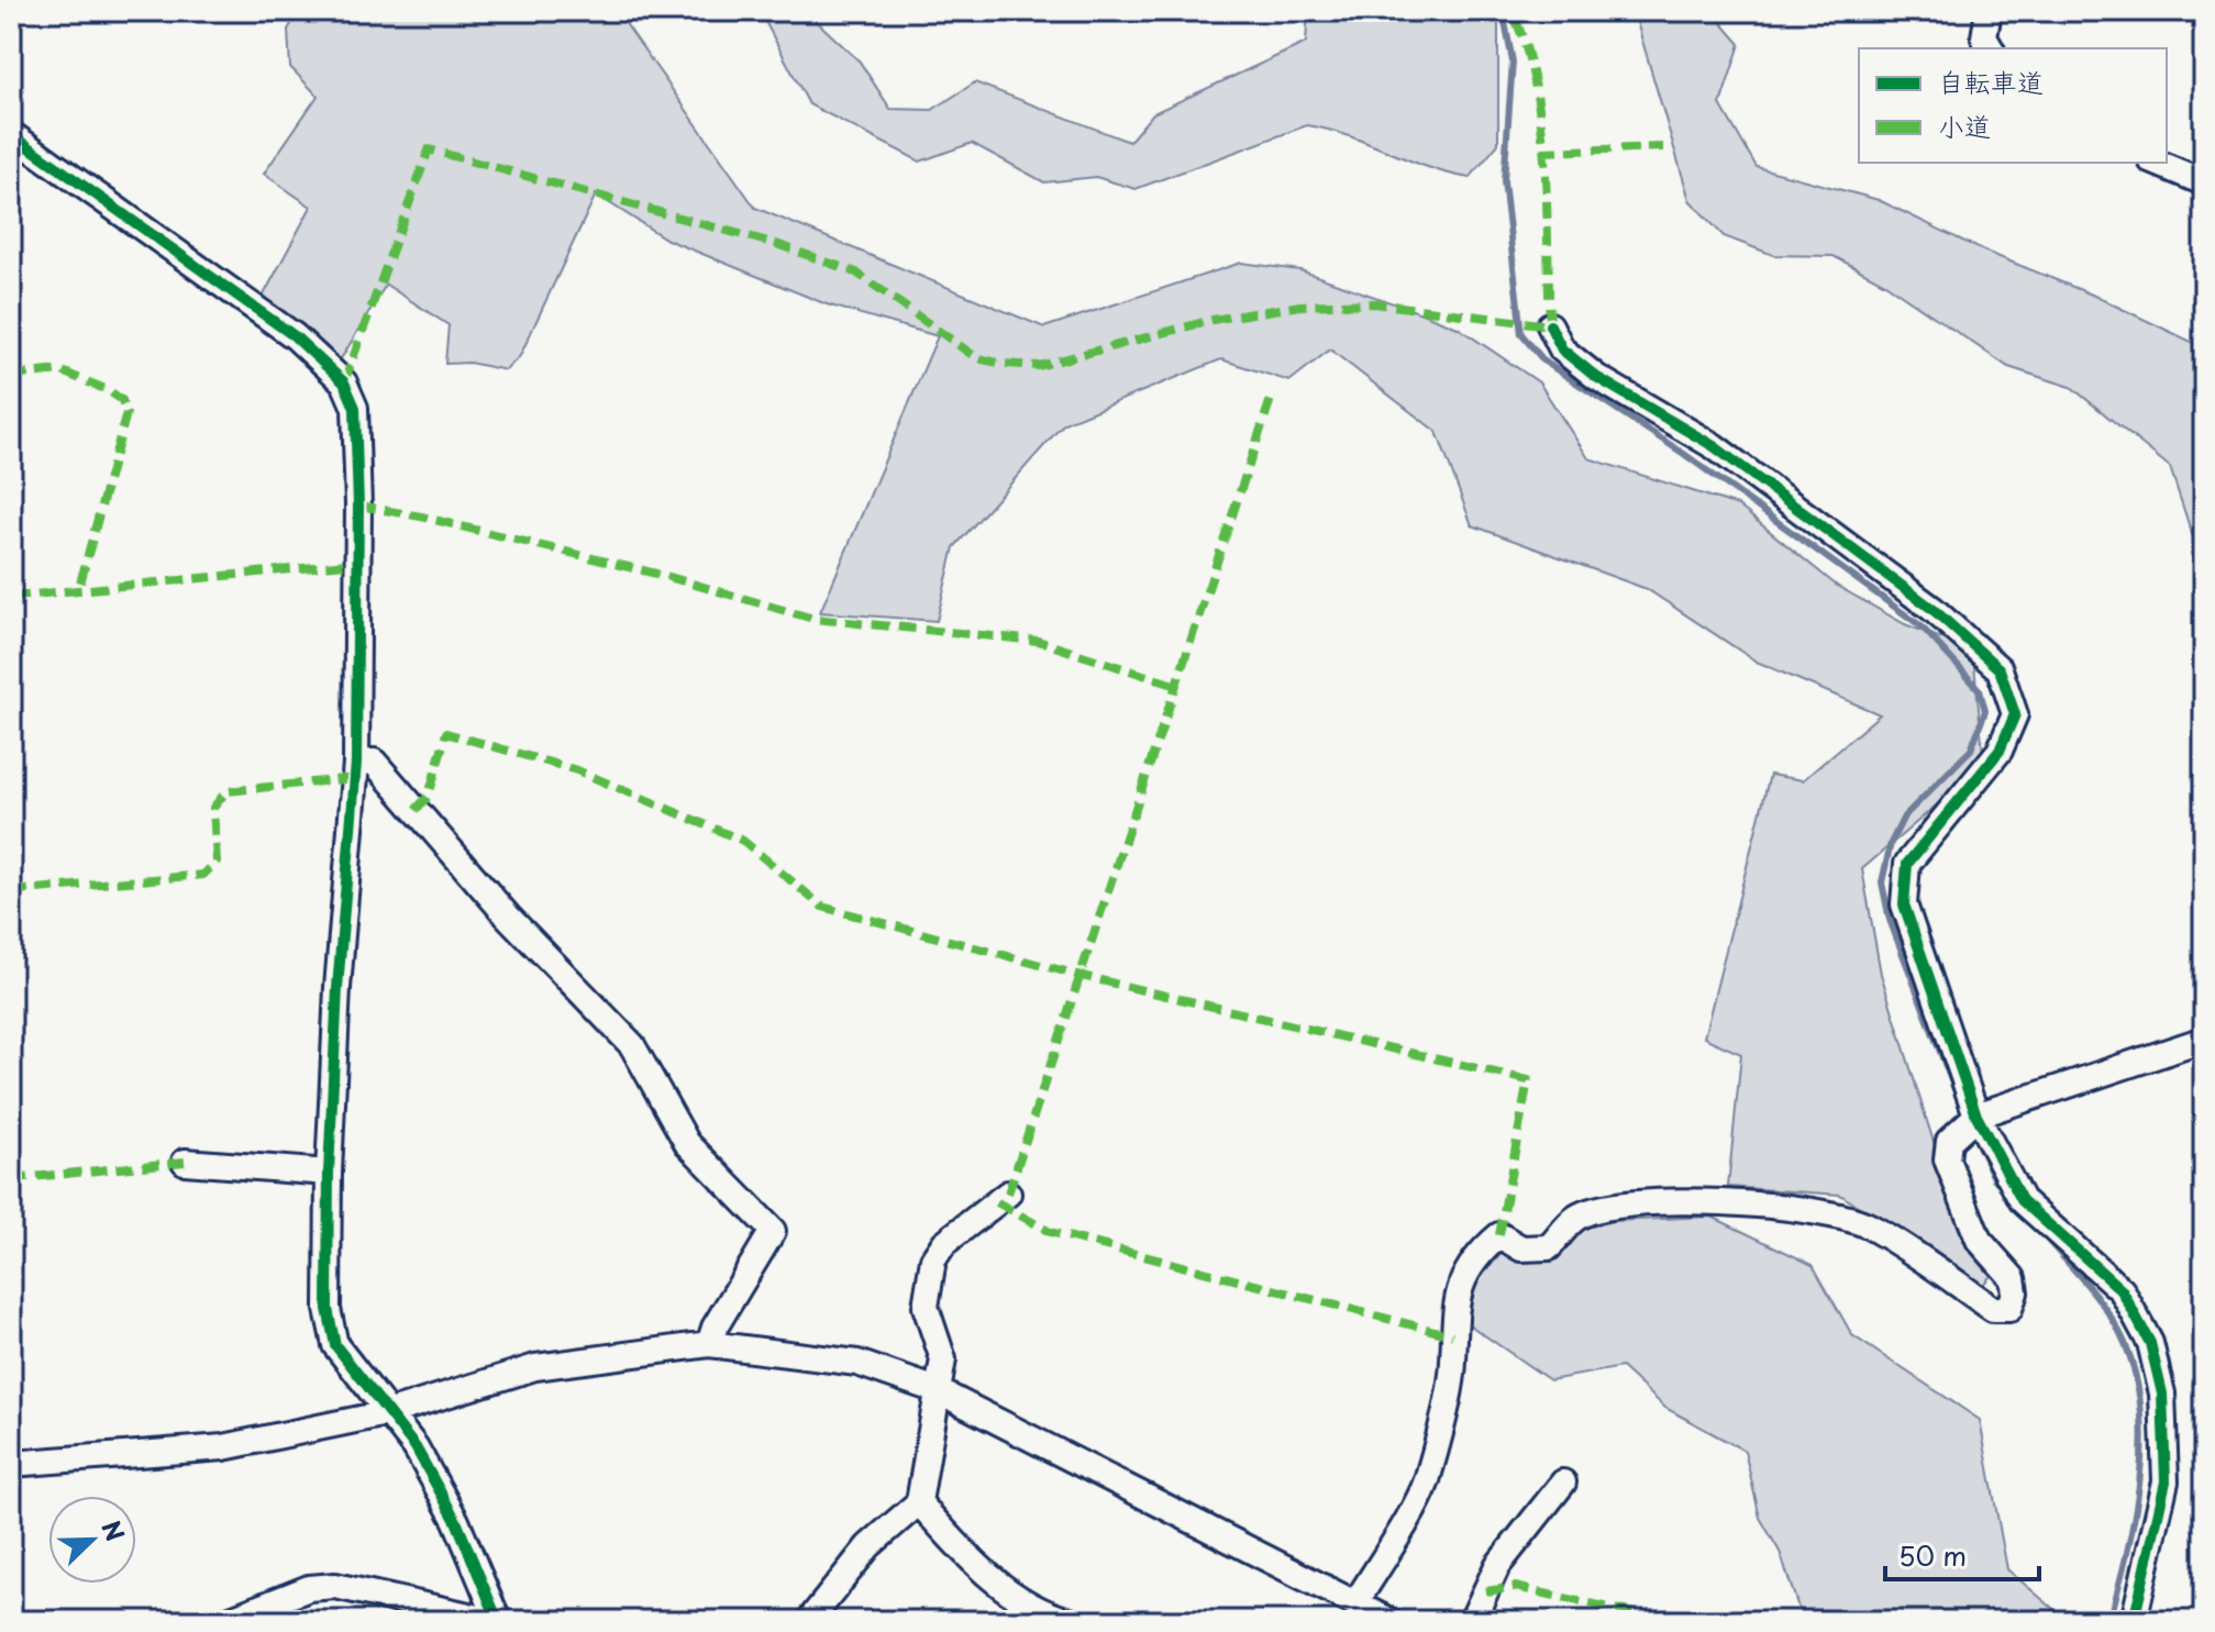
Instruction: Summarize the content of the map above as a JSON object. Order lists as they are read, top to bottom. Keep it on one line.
{"legend":["自転車道","小道"],"scale_bar":"50 m","north":"top right"}
